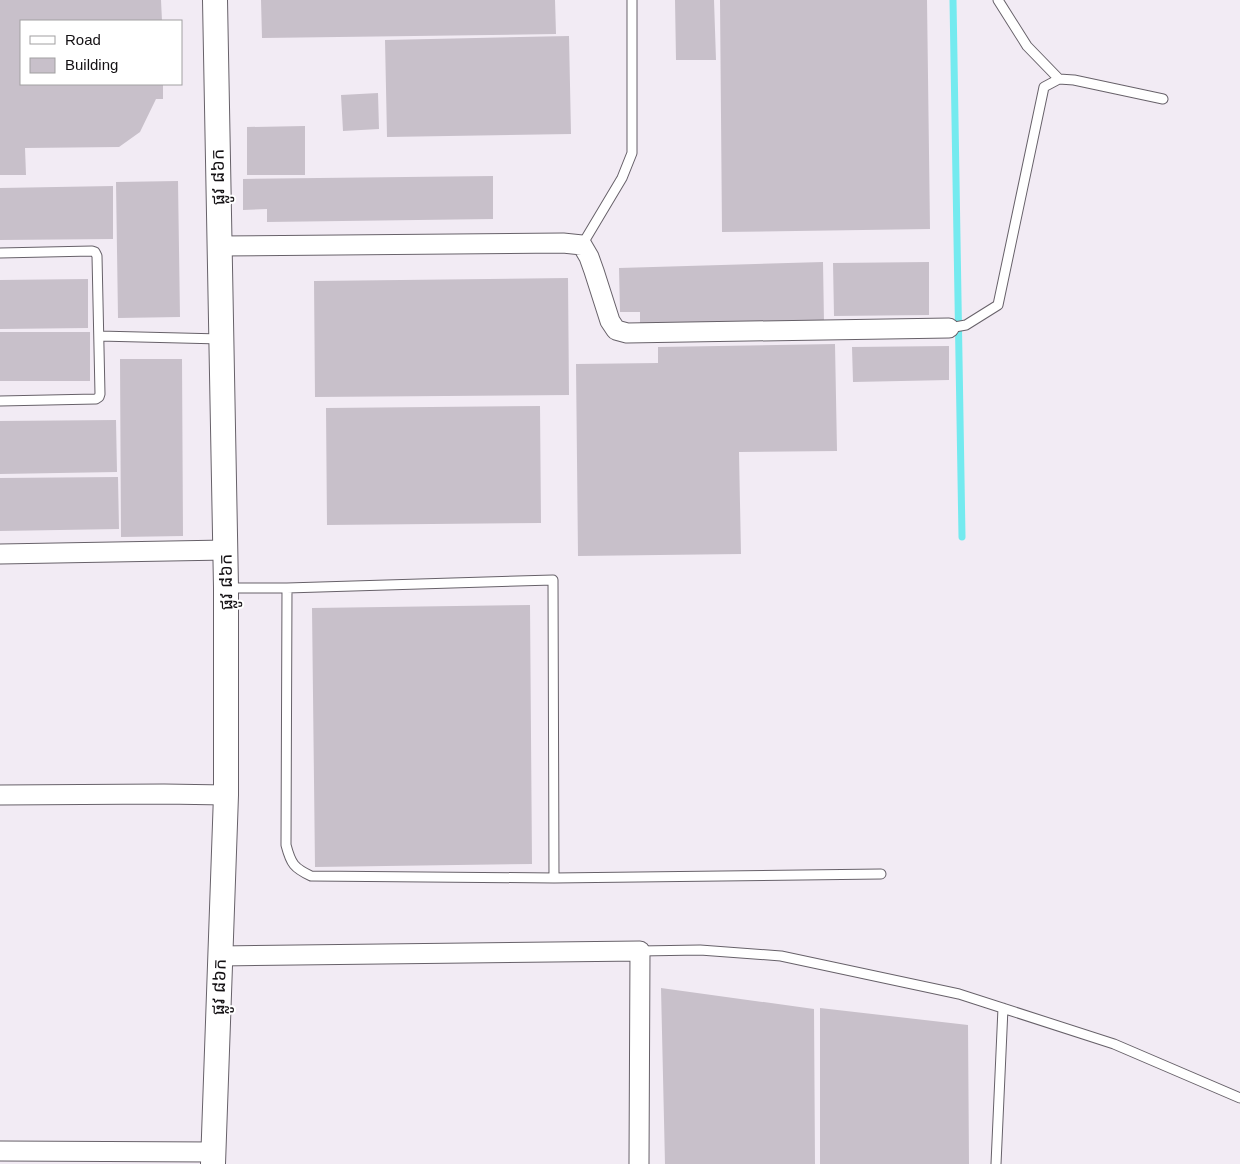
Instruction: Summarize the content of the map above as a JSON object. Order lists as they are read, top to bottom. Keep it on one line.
{"streets":{"street":["ផ្លូវ ៨៦ក"]},"legend":["Road","Building"]}
